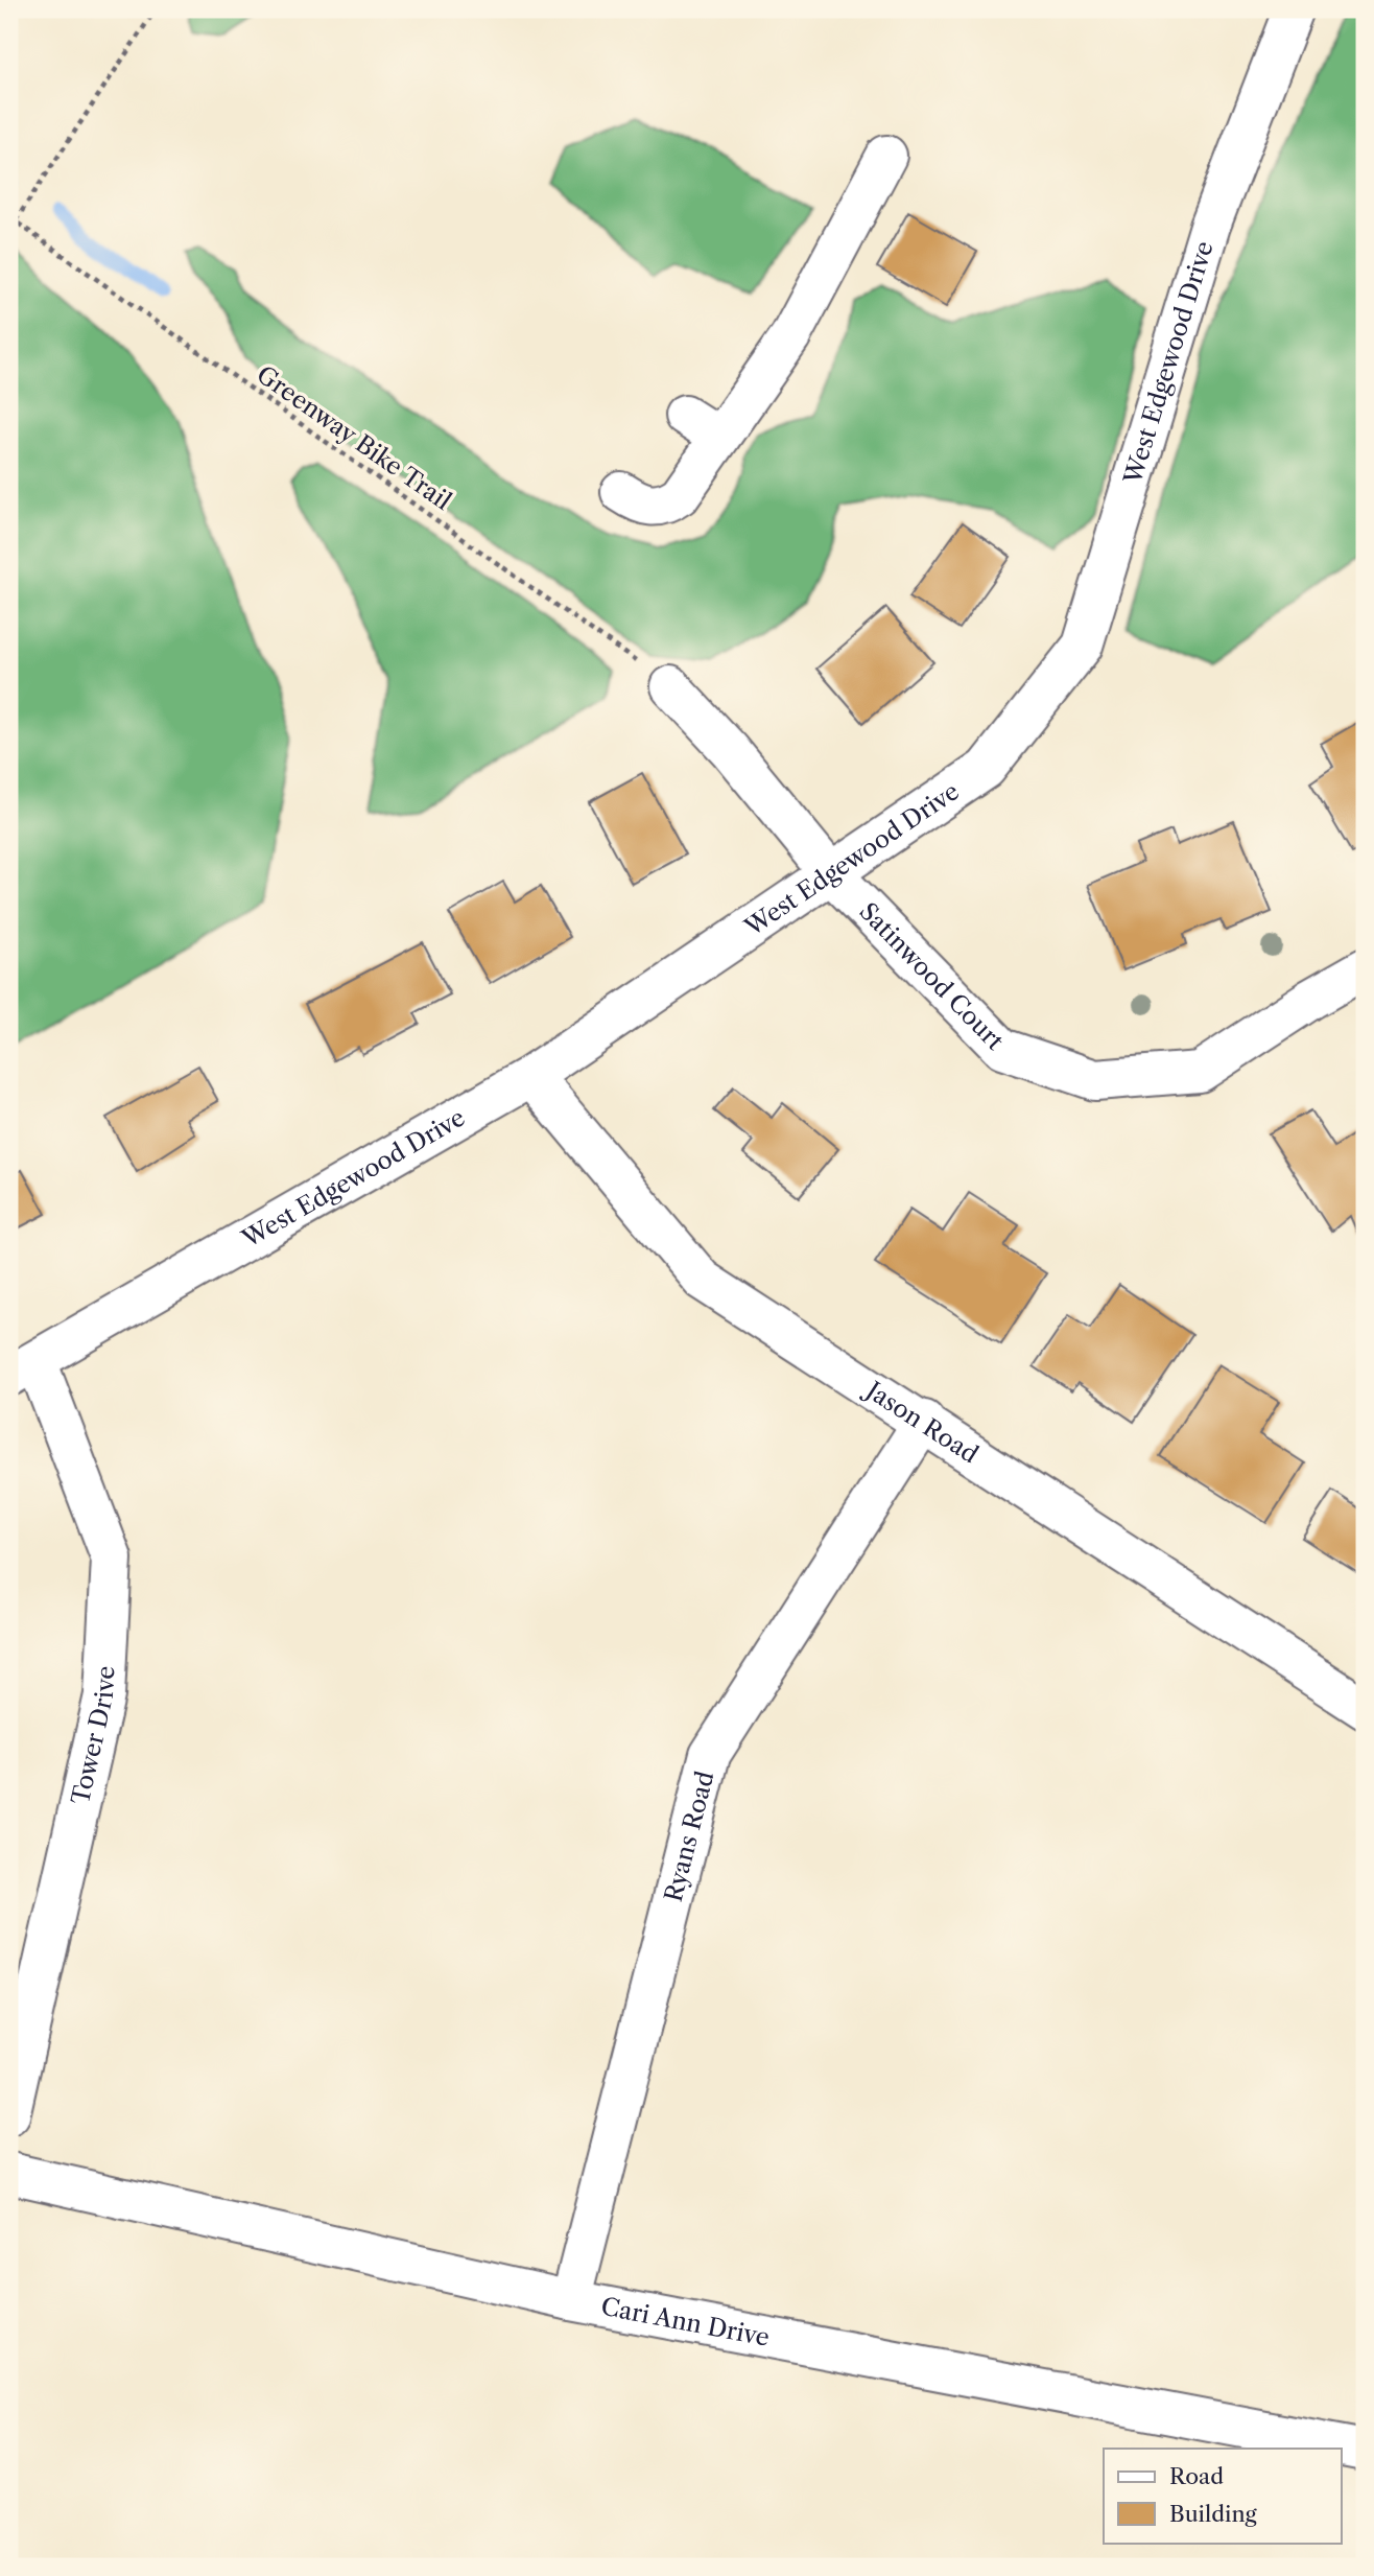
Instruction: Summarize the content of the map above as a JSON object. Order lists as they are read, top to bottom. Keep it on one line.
{"streets":{"street":["West Edgewood Drive","Satinwood Court","Jason Road","Tower Drive","Ryans Road","Cari Ann Drive"],"path":["Greenway Bike Trail"]},"crossings":[["West Edgewood Drive","Satinwood Court"],["West Edgewood Drive","Jason Road"],["West Edgewood Drive","Tower Drive"],["Greenway Bike Trail","Satinwood Court"],["Jason Road","Ryans Road"],["Ryans Road","Cari Ann Drive"]],"legend":["Road","Building"]}
